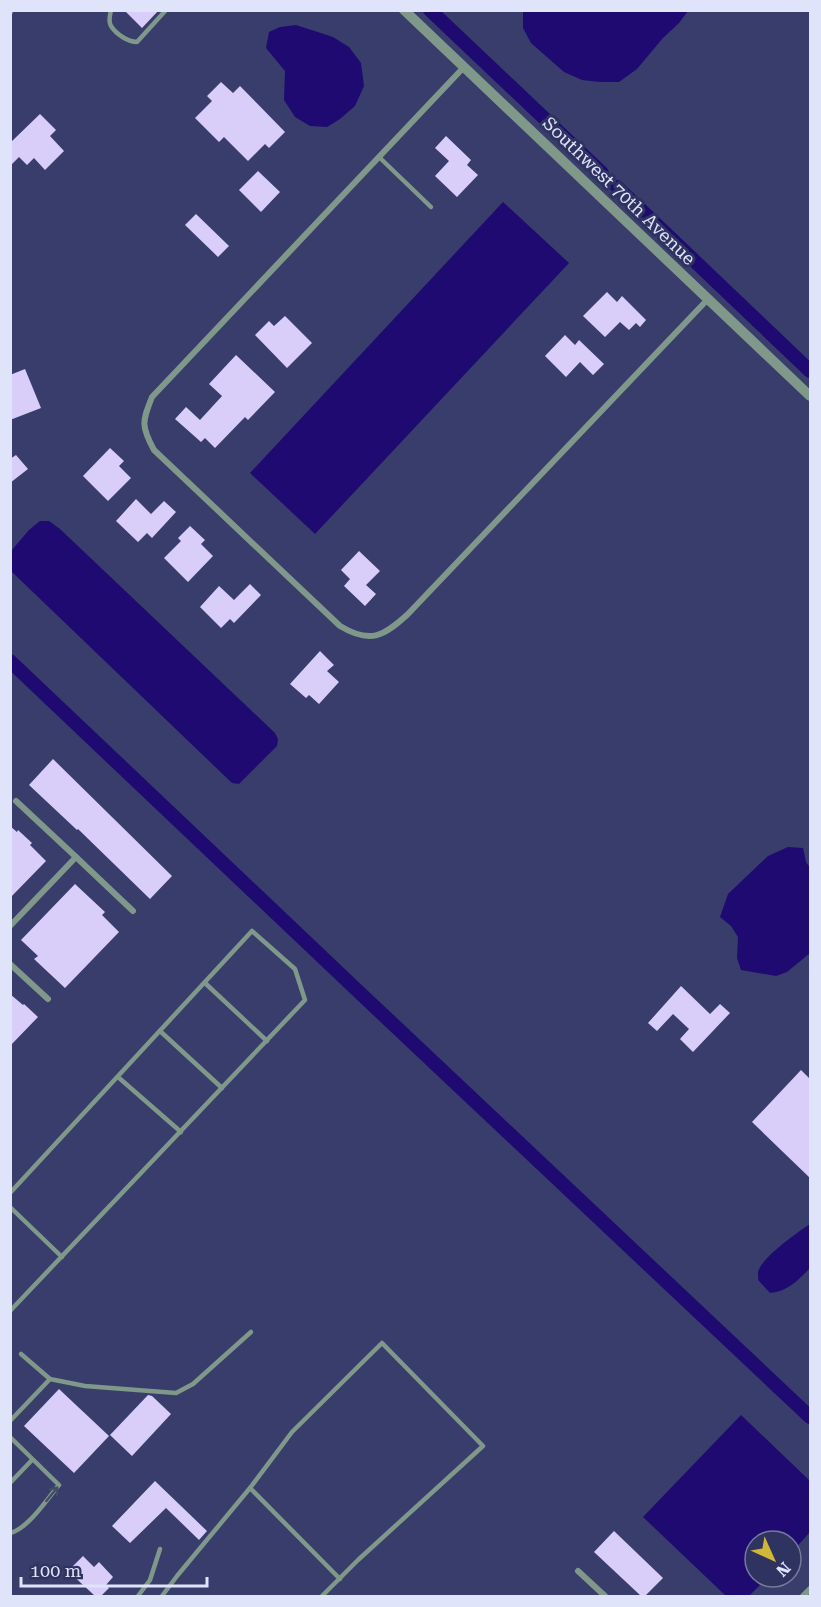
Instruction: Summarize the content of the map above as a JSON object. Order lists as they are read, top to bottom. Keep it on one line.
{"streets":{"street":["Southwest 70th Avenue"]},"scale_bar":"100 m","north":"bottom right"}
